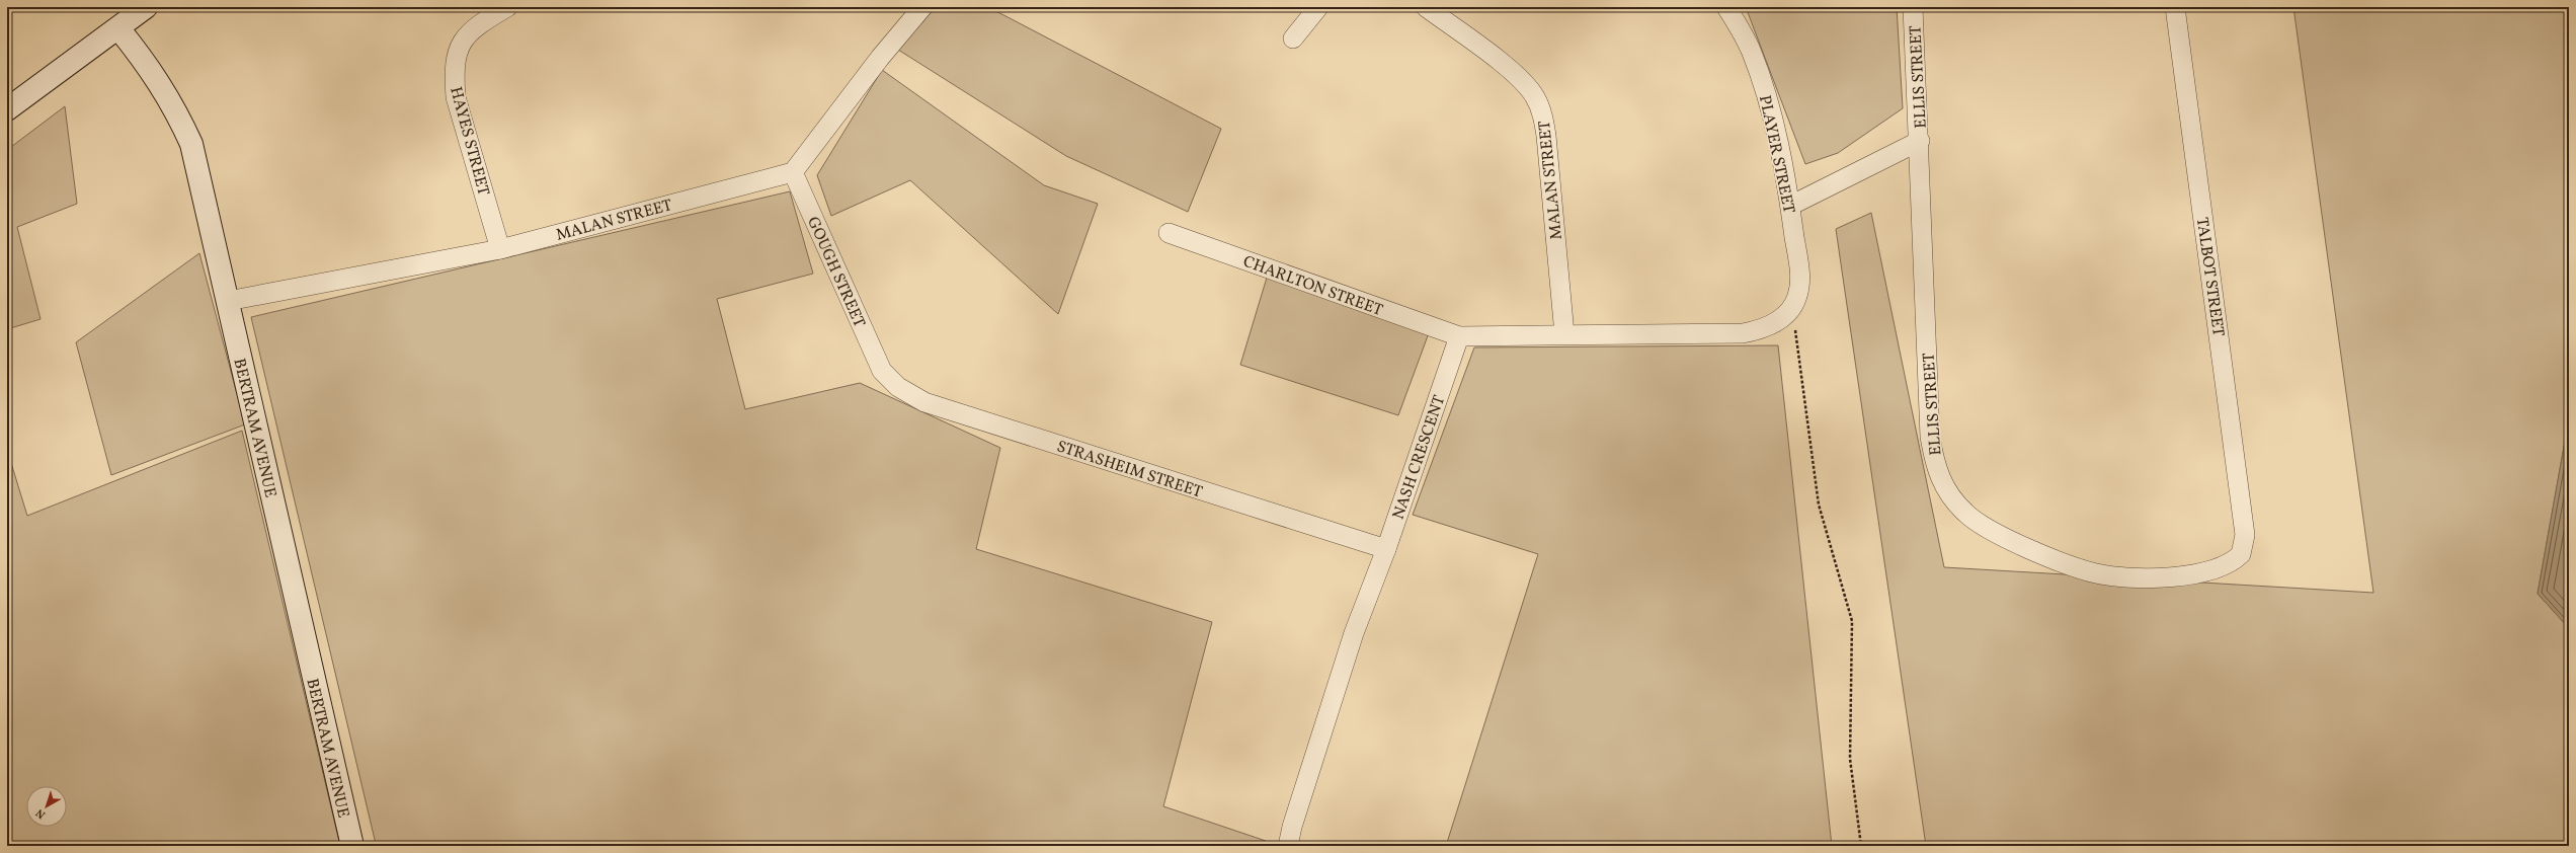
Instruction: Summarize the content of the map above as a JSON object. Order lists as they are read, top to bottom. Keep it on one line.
{"streets":{"street":["ELLIS STREET","HAYES STREET","PLAYER STREET","MALAN STREET","GOUGH STREET","TALBOT STREET","CHARLTON STREET","BERTRAM AVENUE","NASH CRESCENT","STRASHEIM STREET"]},"crossings":[["ELLIS STREET","TALBOT STREET"],["HAYES STREET","MALAN STREET"],["MALAN STREET","GOUGH STREET"],["MALAN STREET","BERTRAM AVENUE"],["GOUGH STREET","STRASHEIM STREET"],["CHARLTON STREET","NASH CRESCENT"],["NASH CRESCENT","STRASHEIM STREET"]],"north":"bottom left"}
